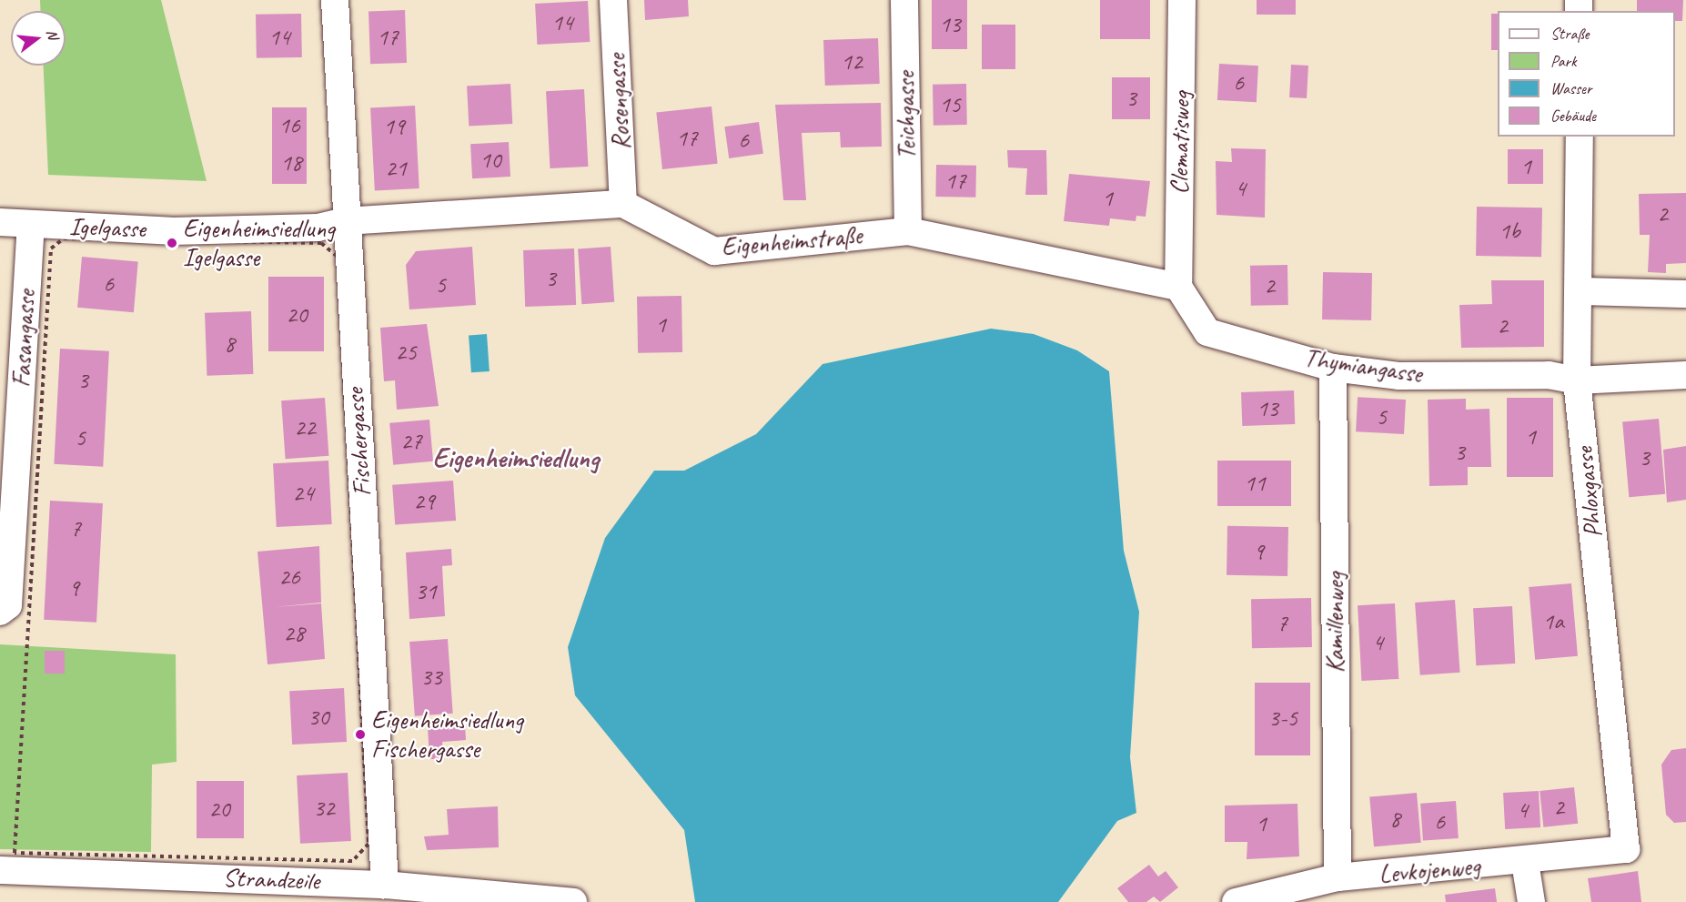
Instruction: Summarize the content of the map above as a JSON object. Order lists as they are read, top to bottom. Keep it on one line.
{"streets":{"street":["Rosengasse","Teichgasse","Clematisweg","Igelgasse","Eigenheimstraße","Fasangasse","Thymiangasse","Fischergasse","Phloxgasse","Kamillenweg","Levkojenweg","Strandzeile"]},"crossings":[["Rosengasse","Eigenheimstraße"],["Teichgasse","Eigenheimstraße"],["Clematisweg","Eigenheimstraße"],["Clematisweg","Thymiangasse"],["Igelgasse","Fasangasse"],["Igelgasse","Fischergasse"],["Eigenheimstraße","Thymiangasse"],["Thymiangasse","Phloxgasse"],["Thymiangasse","Kamillenweg"],["Fischergasse","Strandzeile"],["Phloxgasse","Levkojenweg"],["Kamillenweg","Levkojenweg"]],"districts":["Eigenheimsiedlung"],"places":["Eigenheimsiedlung Igelgasse","Eigenheimsiedlung Fischergasse"],"house_numbers":["14","13","14","17","12","6","3","15","16","19","17","6","10","18","1","21","17","4","1","2","1b","3","6","5","2","20","1","2","8","25","3","13","5","22","1","5","27","3","3","11","24","29","7","9","26","9","31","1a","7","28","4","33","30","3-5","2","32","20","4","8","6","1"],"legend":["Straße","Park","Wasser","Gebäude"],"north":"right"}
